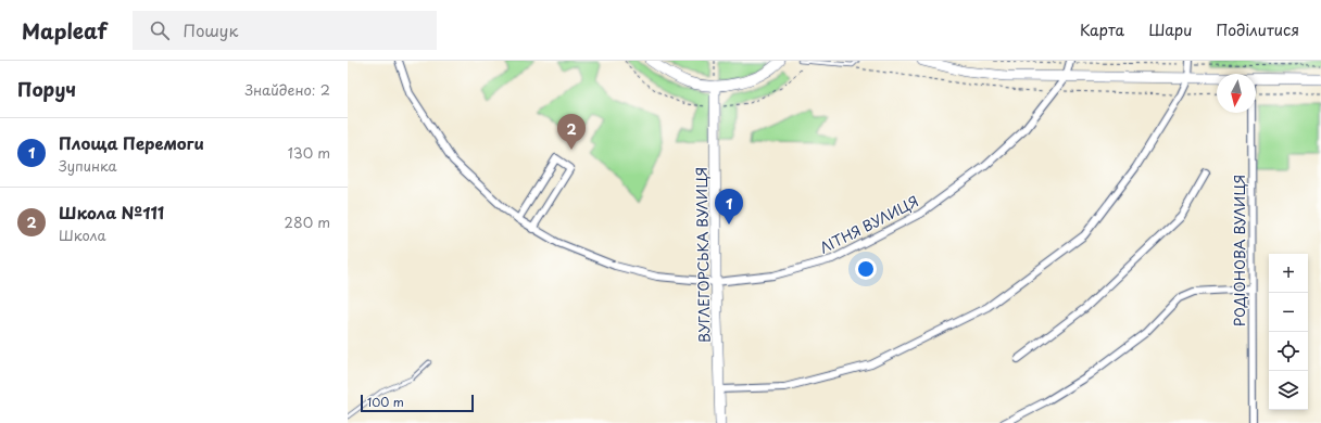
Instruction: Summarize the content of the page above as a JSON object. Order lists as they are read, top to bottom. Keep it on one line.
{"streets":{"main road":["ВУГЛЕГОРСЬКА ВУЛИЦЯ"],"street":["ЛІТНЯ ВУЛИЦЯ","РОДІОНОВА ВУЛИЦЯ"]},"crossings":[["ЛІТНЯ ВУЛИЦЯ","ВУГЛЕГОРСЬКА ВУЛИЦЯ"]],"scale_bar":"100 m","north":"bottom","page":{"header":"Mapleaf","search":"Пошук","nav":["Карта","Шари","Поділитися"],"heading":["Поруч","Знайдено: 2"],"pins":["2","1"],"list":[{"mark":"1","name":"Площа Перемоги","note":"Зупинка","value":"130 m"},{"mark":"2","name":"Школа №111","note":"Школа","value":"280 m"}],"map_buttons":["+","−"],"scale":"100 m"}}
